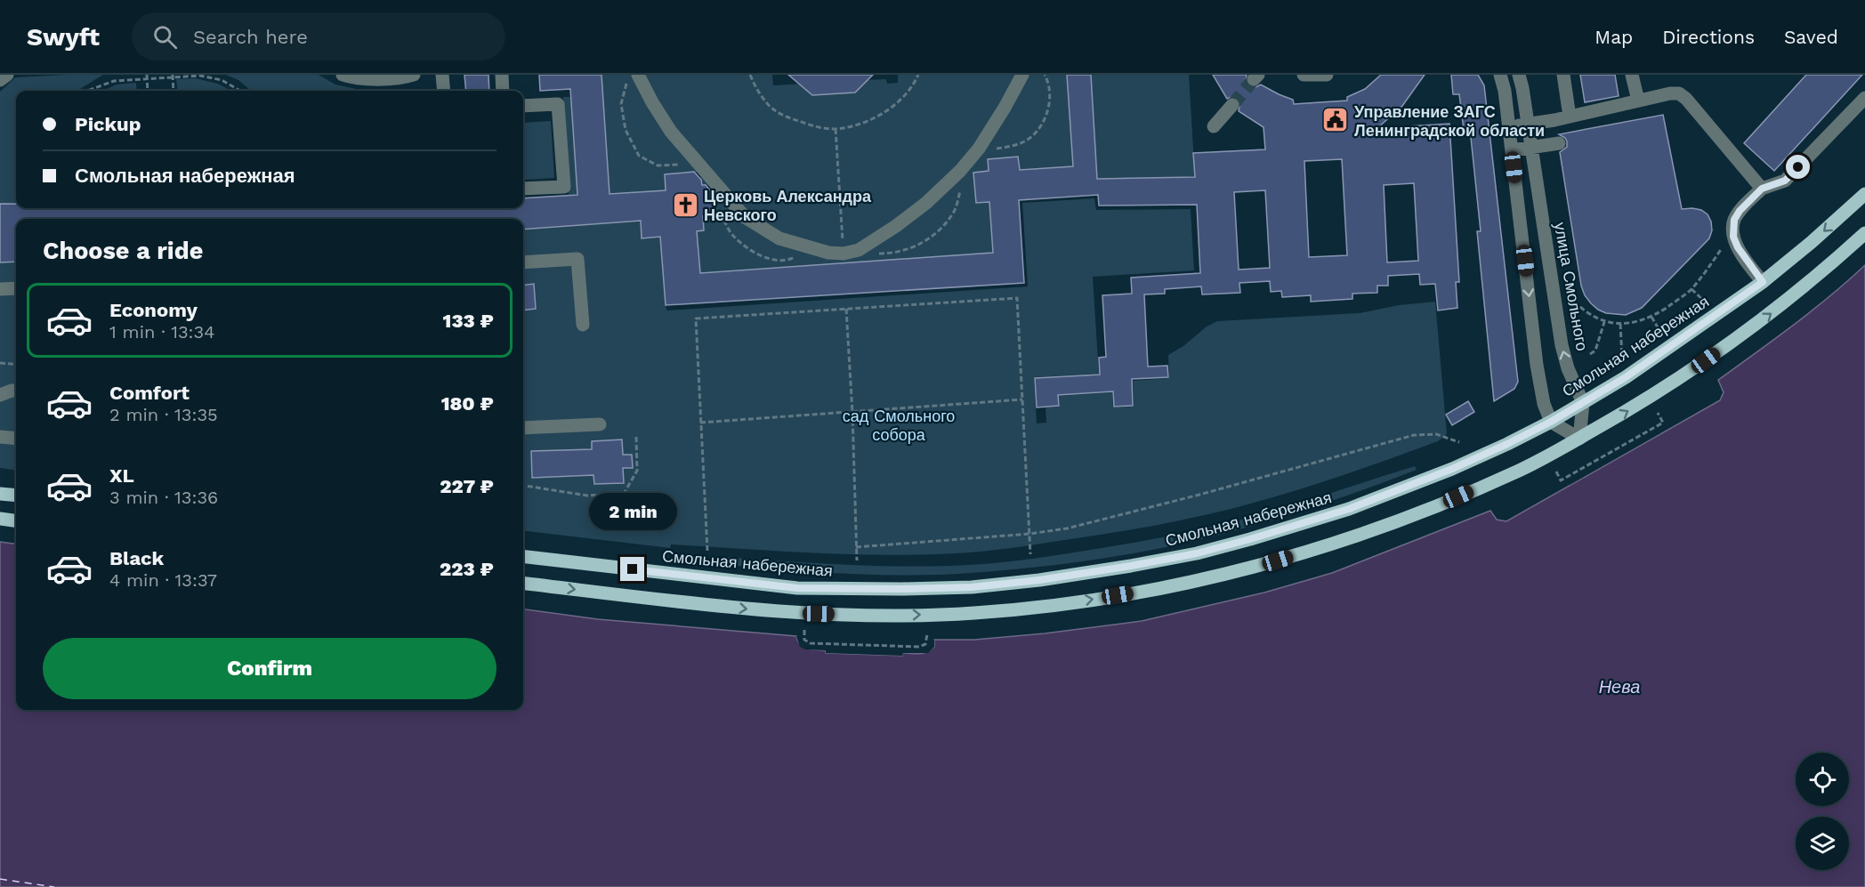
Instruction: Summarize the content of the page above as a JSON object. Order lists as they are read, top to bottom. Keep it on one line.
{"streets":{"main road":["Смольная набережная"],"street":["улица Смольного"]},"crossings":[["улица Смольного","Смольная набережная"]],"water":["Нева"],"parks":["сад Смольного собора"],"places":{"public building":["Управление ЗАГС Ленинградской области"],"church":["Церковь Александра Невского"]},"page":{"header":"Swyft","search":"Search here","nav":["Map","Directions","Saved"],"banner":["Pickup","Смольная набережная"],"heading":"Choose a ride","list":[{"name":"Economy","note":"1 min · 13:34","value":"133 ₽"},{"name":"Comfort","note":"2 min · 13:35","value":"180 ₽"},{"name":"XL","note":"3 min · 13:36","value":"227 ₽"},{"name":"Black","note":"4 min · 13:37","value":"223 ₽"}],"bubble":"2 min","buttons":"Confirm"}}
